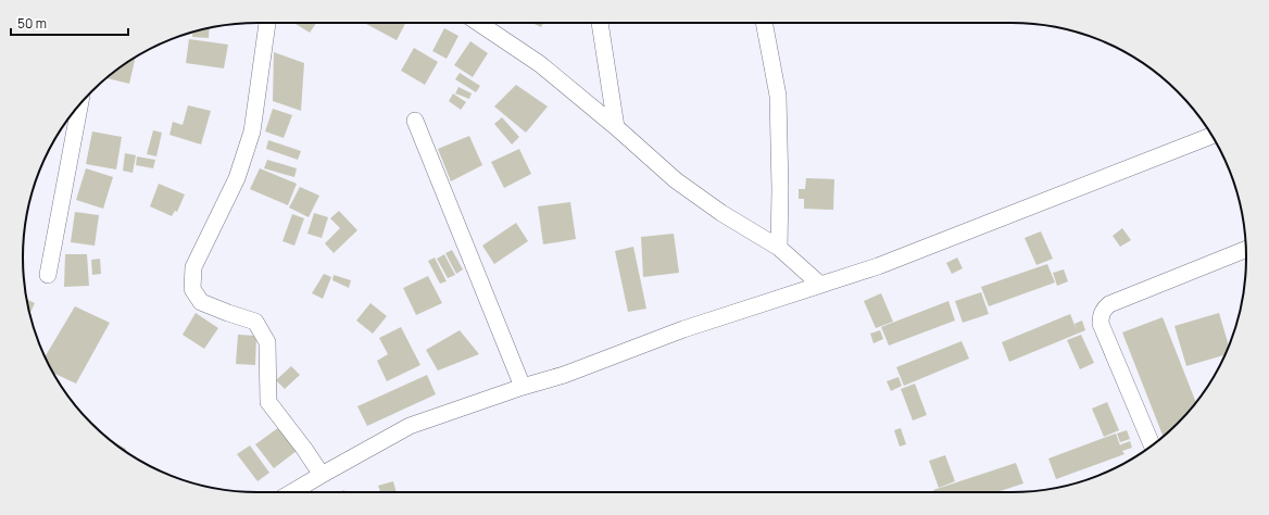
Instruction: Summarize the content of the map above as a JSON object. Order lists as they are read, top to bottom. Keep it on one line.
{"scale_bar":"50 m"}
